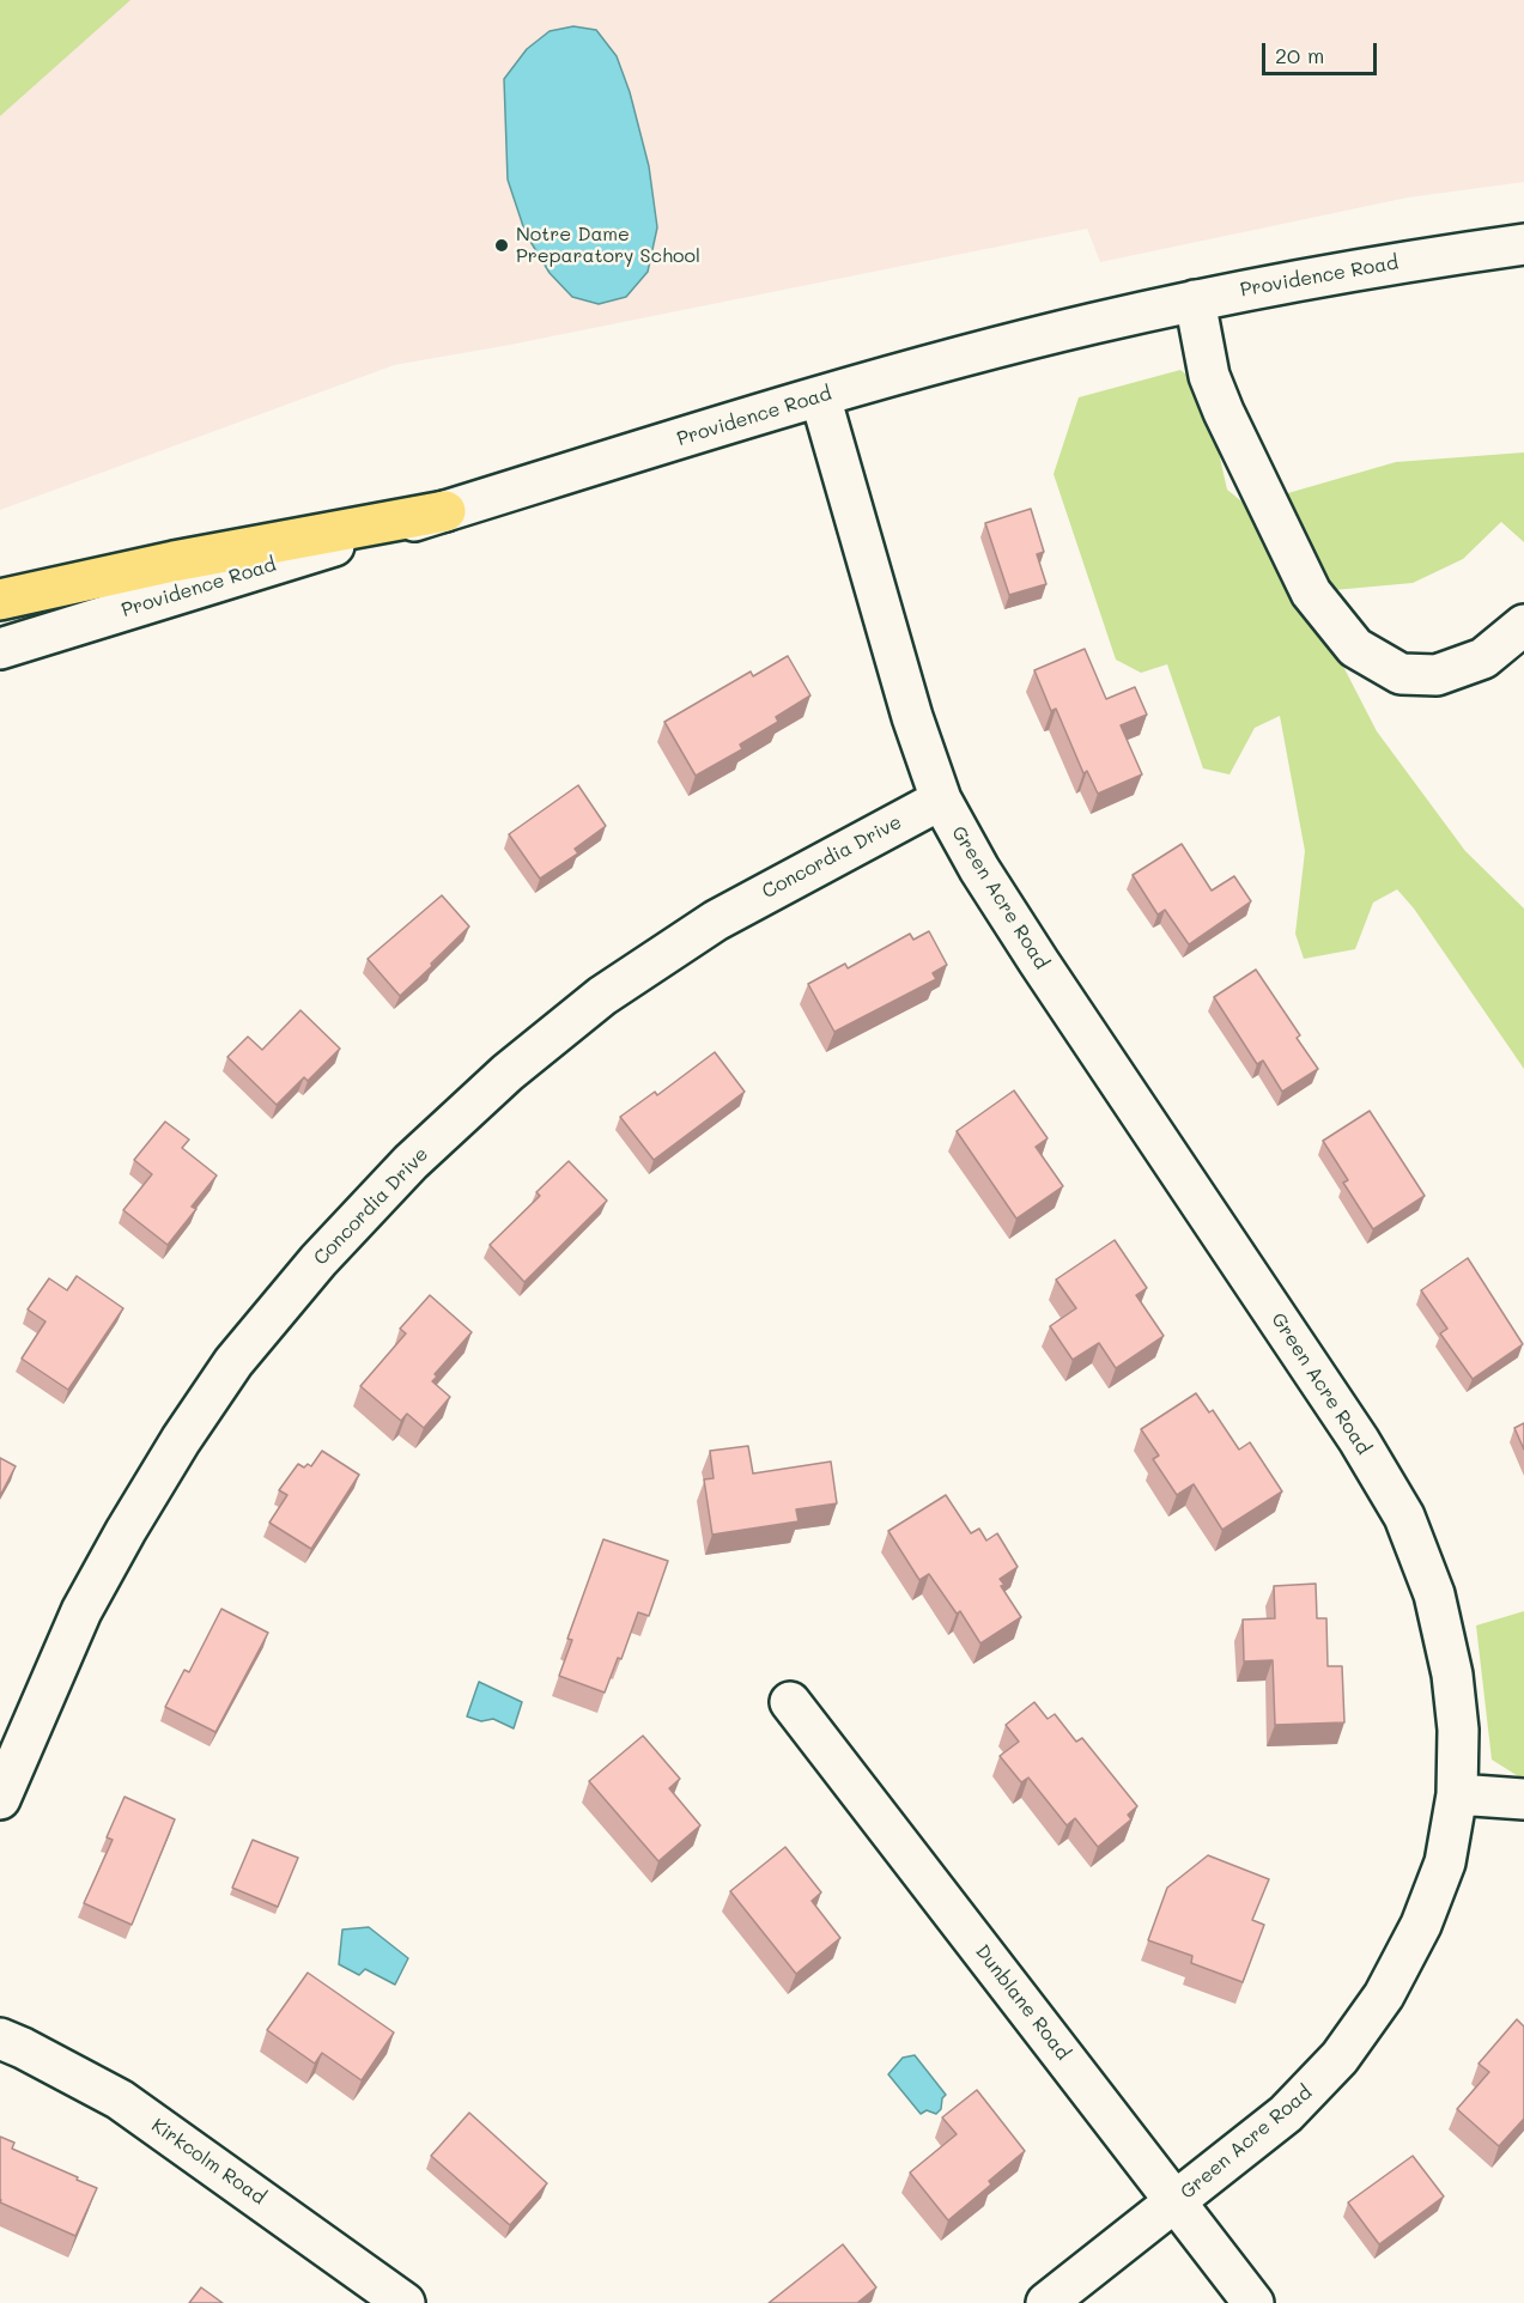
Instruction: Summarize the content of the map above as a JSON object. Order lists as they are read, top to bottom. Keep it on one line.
{"streets":{"street":["Providence Road","Concordia Drive","Green Acre Road","Dunblane Road","Kirkcolm Road"]},"crossings":[["Providence Road","Green Acre Road"],["Concordia Drive","Green Acre Road"],["Green Acre Road","Dunblane Road"]],"places":["Notre Dame Preparatory School"],"scale_bar":"20 m"}
